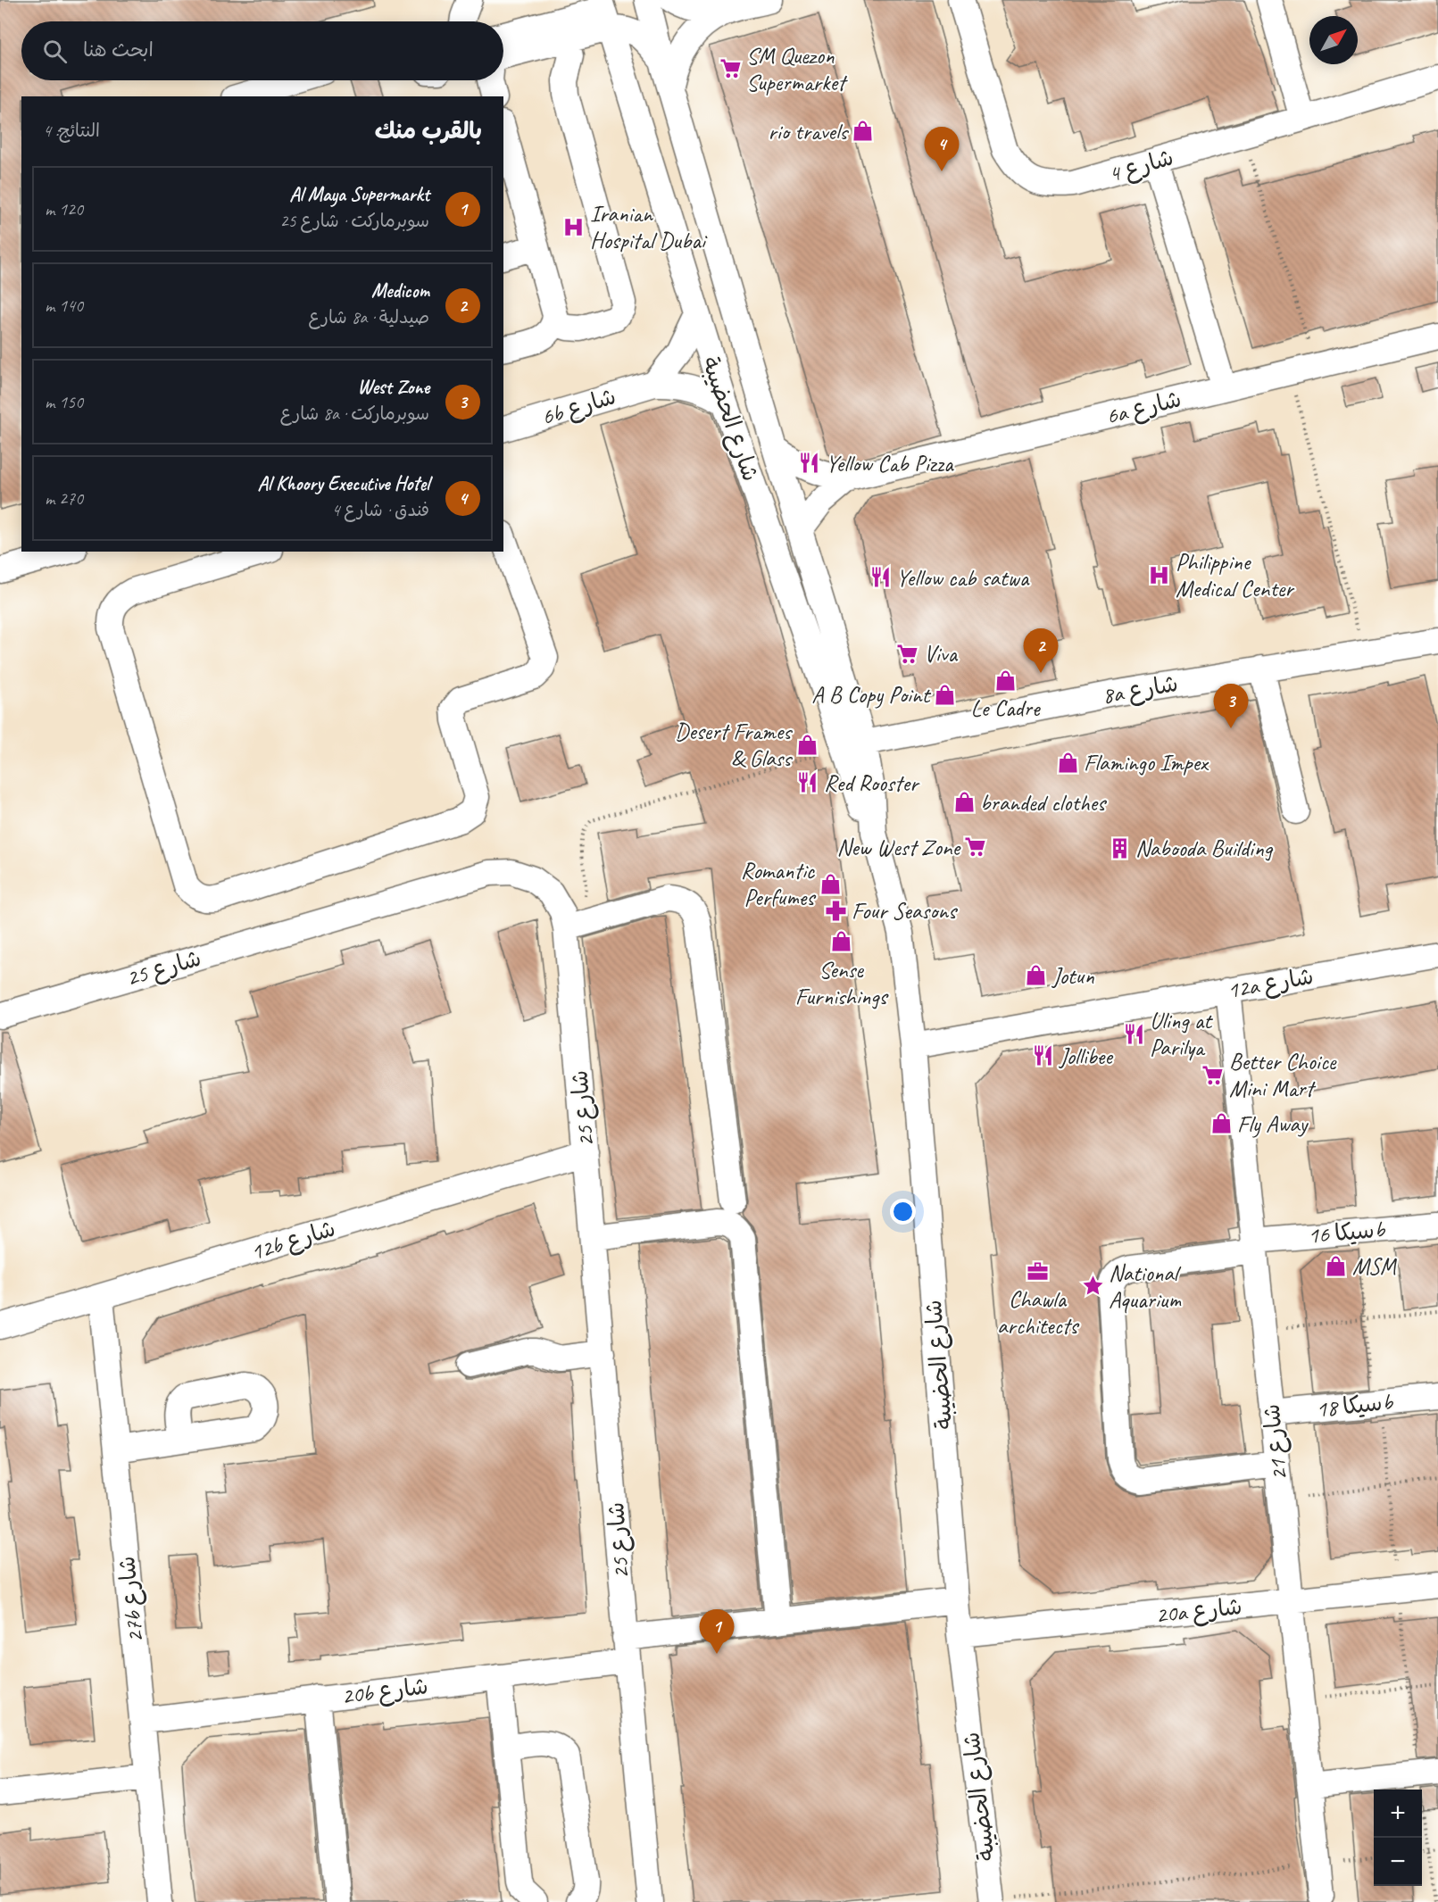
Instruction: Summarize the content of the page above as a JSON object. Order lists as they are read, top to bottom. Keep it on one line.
{"streets":{"street":["شارع 4","6b شارع","6a شارع","شارع الحضيبة","8a شارع","شارع 25","12a شارع","سيكا 16b","12b شارع","سيكا 18b","شارع 21","27b شارع","20a شارع","20b شارع"]},"crossings":[["6b شارع","شارع الحضيبة"],["6a شارع","شارع الحضيبة"],["شارع الحضيبة","8a شارع"],["شارع الحضيبة","12a شارع"],["شارع الحضيبة","20a شارع"],["شارع الحضيبة","20b شارع"],["شارع 25","12b شارع"],["شارع 25","20b شارع"],["12a شارع","شارع 21"],["سيكا 16b","شارع 21"],["12b شارع","27b شارع"],["سيكا 18b","شارع 21"],["شارع 21","20a شارع"],["27b شارع","20b شارع"]],"places":{"supermarket":["SM Quezon Supermarket","Viva","New West Zone","Better Choice Mini Mart"],"shop":["rio travels","Le Cadre","A B Copy Point","Desert Frames & Glass","Flamingo Impex","branded clothes","Romantic Perfumes","Sense Furnishings","Jotun","Fly Away","MSM"],"hospital":["Iranian Hospital Dubai","Philippine Medical Center"],"restaurant":["Yellow Cab Pizza","Yellow cab satwa","Red Rooster","Uling at Parilya","Jollibee"],"building":["Nabooda Building"],"pharmacy":["Four Seasons"],"office":["Chawla architects"],"place":["National Aquarium"]},"north":"top right","page":{"search":"ابحث هنا","heading":["بالقرب منك","النتائج: 4"],"pins":["4","2","3","1"],"list":[{"mark":"1","name":"Al Maya Supermarkt","note":"سوبرماركت · شارع 25","value":"120 m"},{"mark":"2","name":"Medicom","note":"صيدلية · 8a شارع","value":"140 m"},{"mark":"3","name":"West Zone","note":"سوبرماركت · 8a شارع","value":"150 m"},{"mark":"4","name":"Al Khoory Executive Hotel","note":"فندق · شارع 4","value":"270 m"}],"map_buttons":["+","−"]}}
